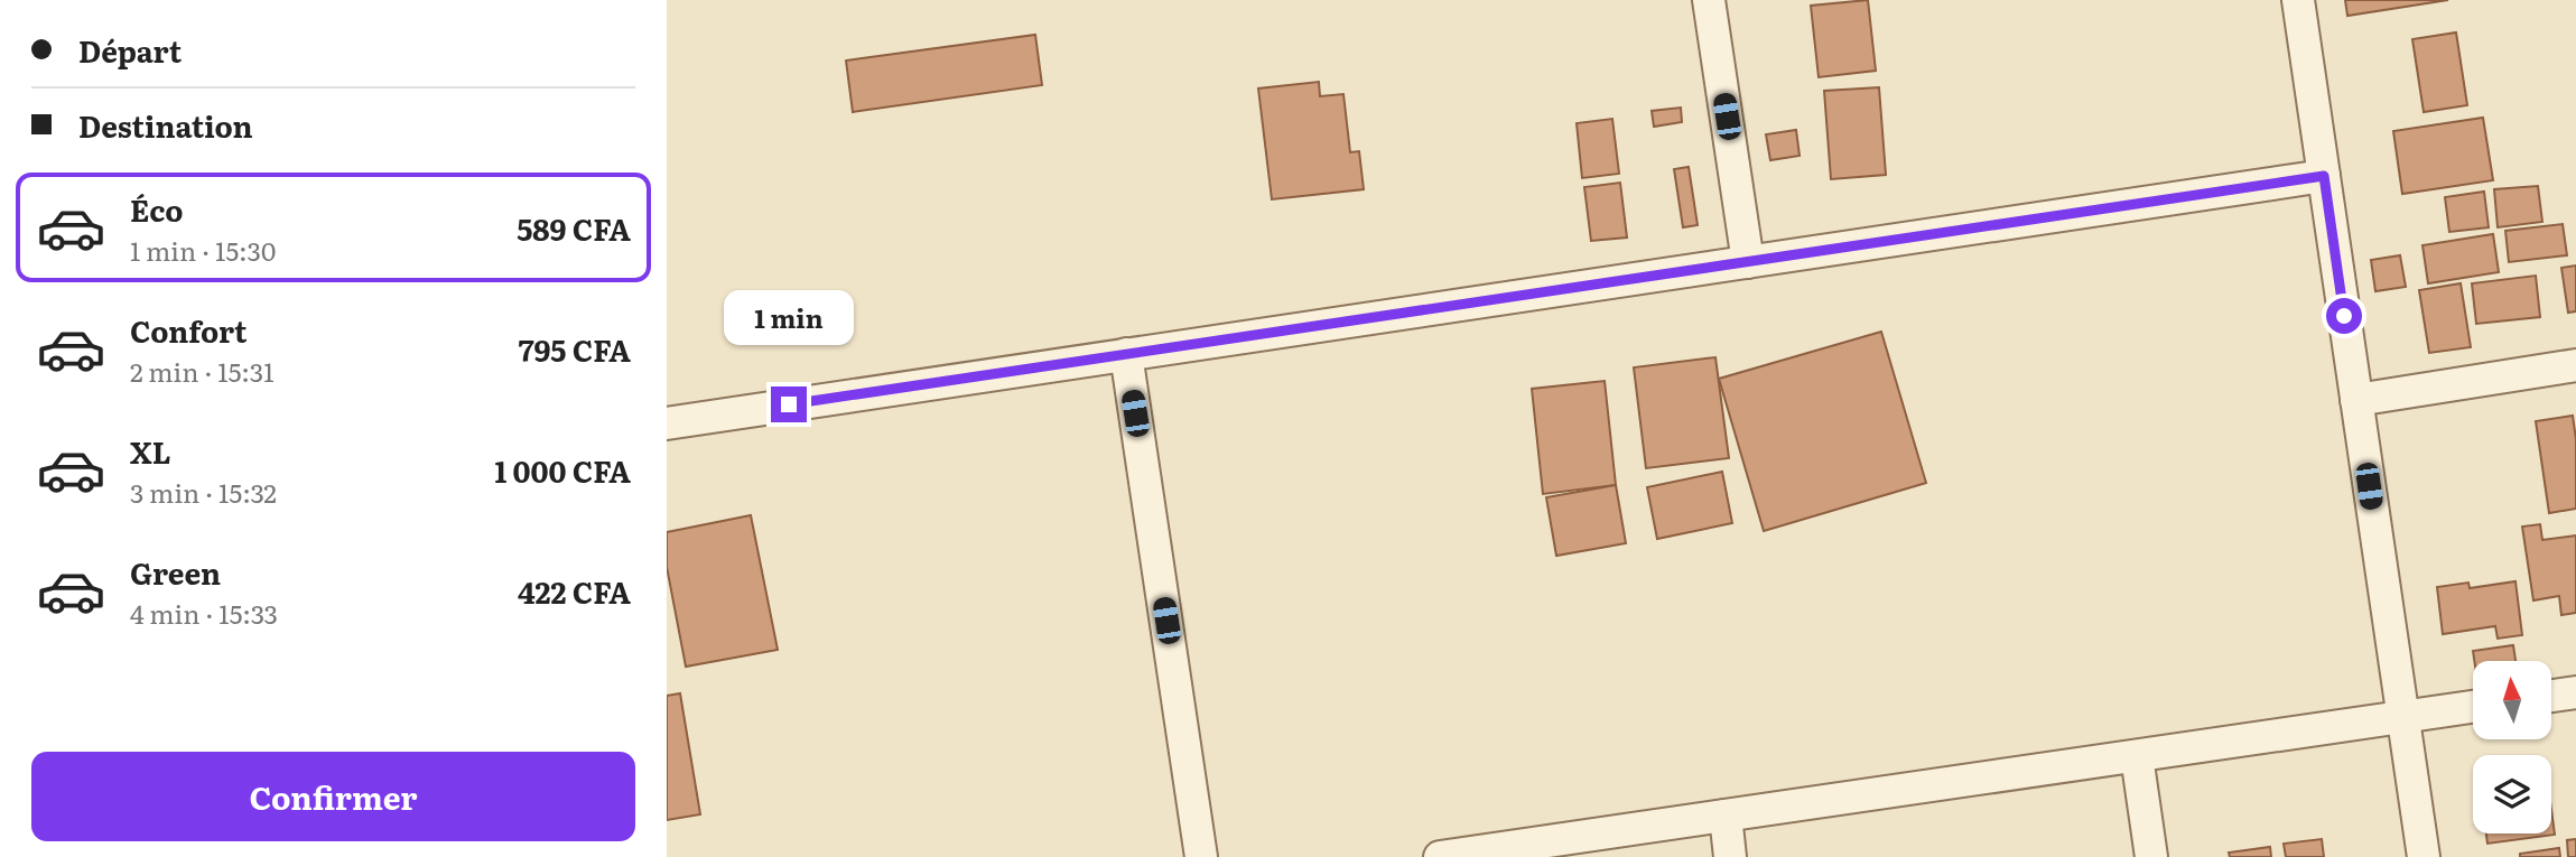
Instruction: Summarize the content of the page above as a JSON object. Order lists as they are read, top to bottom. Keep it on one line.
{"north":"top","page":{"banner":["Départ","Destination"],"list":[{"name":"Éco","note":"1 min · 15:30","value":"589 CFA"},{"name":"Confort","note":"2 min · 15:31","value":"795 CFA"},{"name":"XL","note":"3 min · 15:32","value":"1 000 CFA"},{"name":"Green","note":"4 min · 15:33","value":"422 CFA"}],"bubble":"1 min","buttons":"Confirmer"}}
